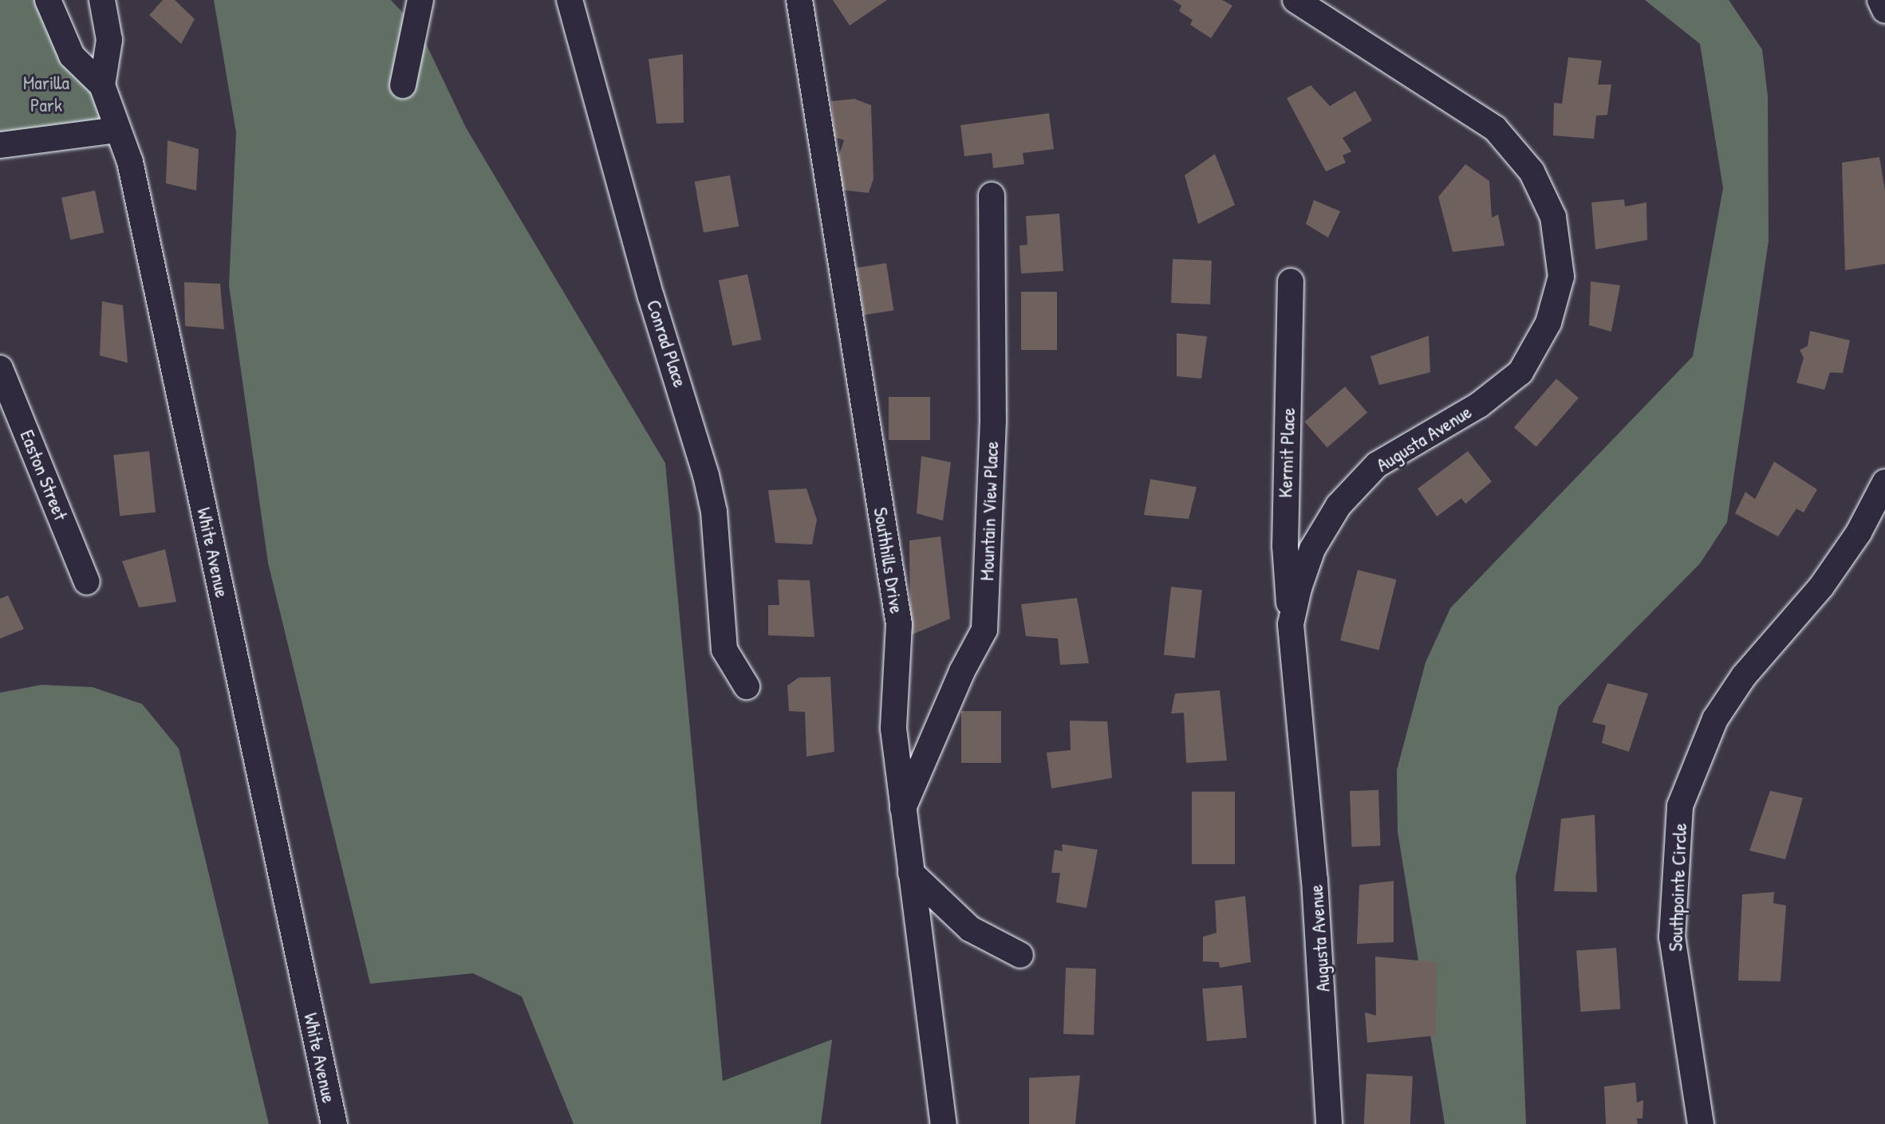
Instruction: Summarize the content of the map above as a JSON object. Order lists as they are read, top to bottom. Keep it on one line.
{"streets":{"street":["Conrad Place","Augusta Avenue","Kermit Place","Easton Street","Mountain View Place","White Avenue","Southhills Drive","Southpointe Circle"]},"crossings":[["Augusta Avenue","Kermit Place"],["Mountain View Place","Southhills Drive"]],"parks":["Marilla Park"]}
